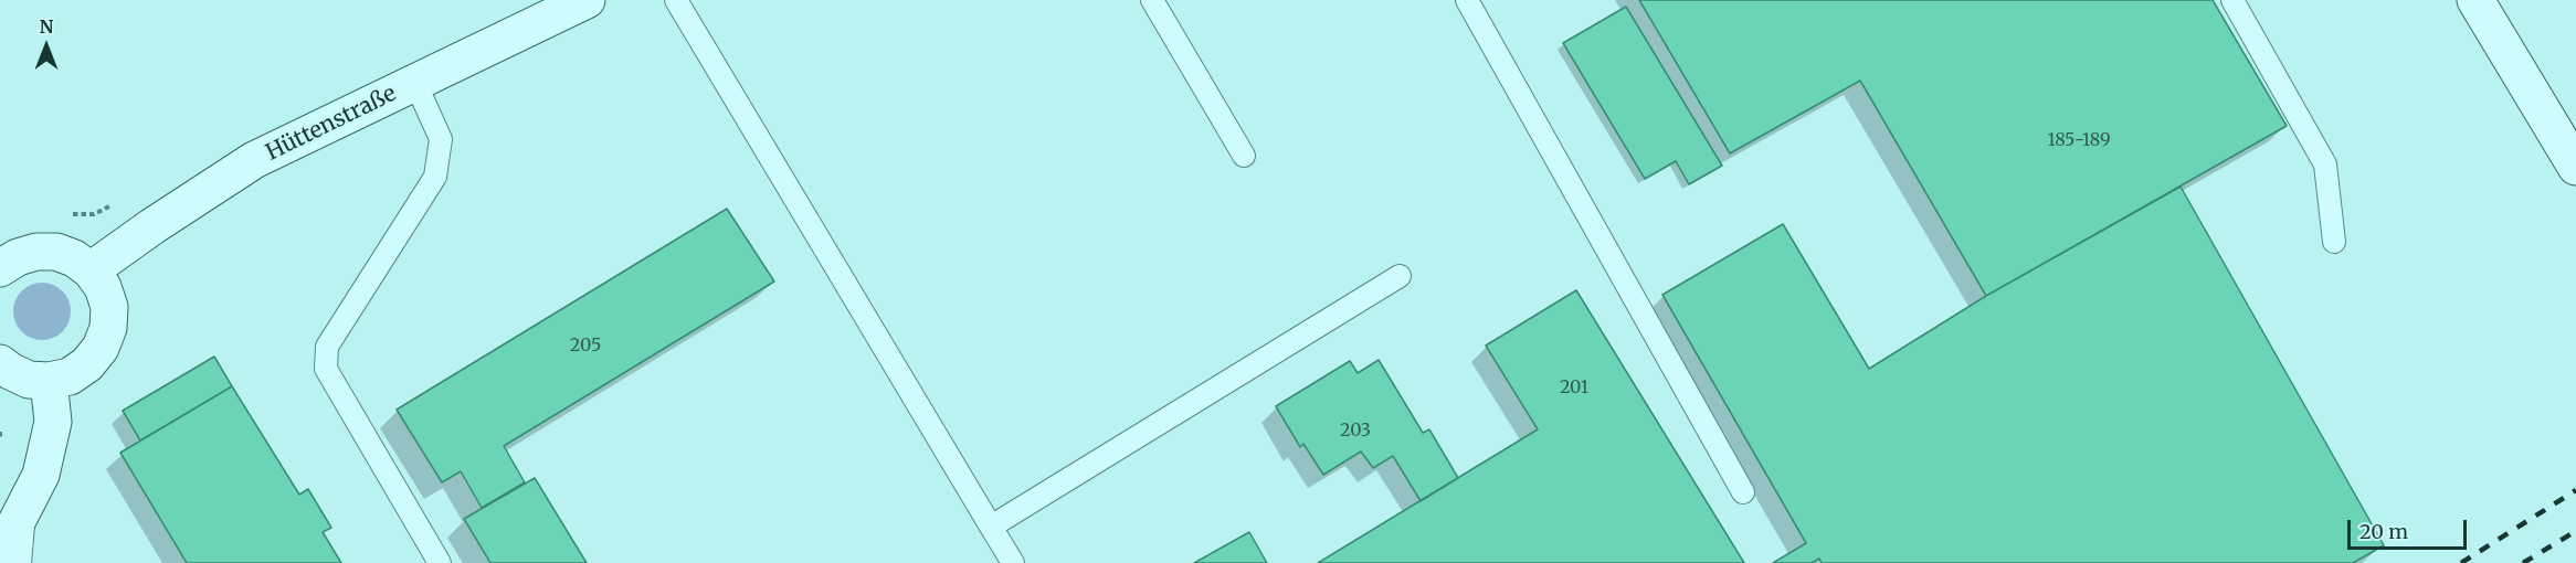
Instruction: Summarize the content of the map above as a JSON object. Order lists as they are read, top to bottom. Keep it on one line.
{"streets":{"street":["Hüttenstraße"]},"house_numbers":["185-189","205","201","203"],"scale_bar":"20 m","north":"top"}
